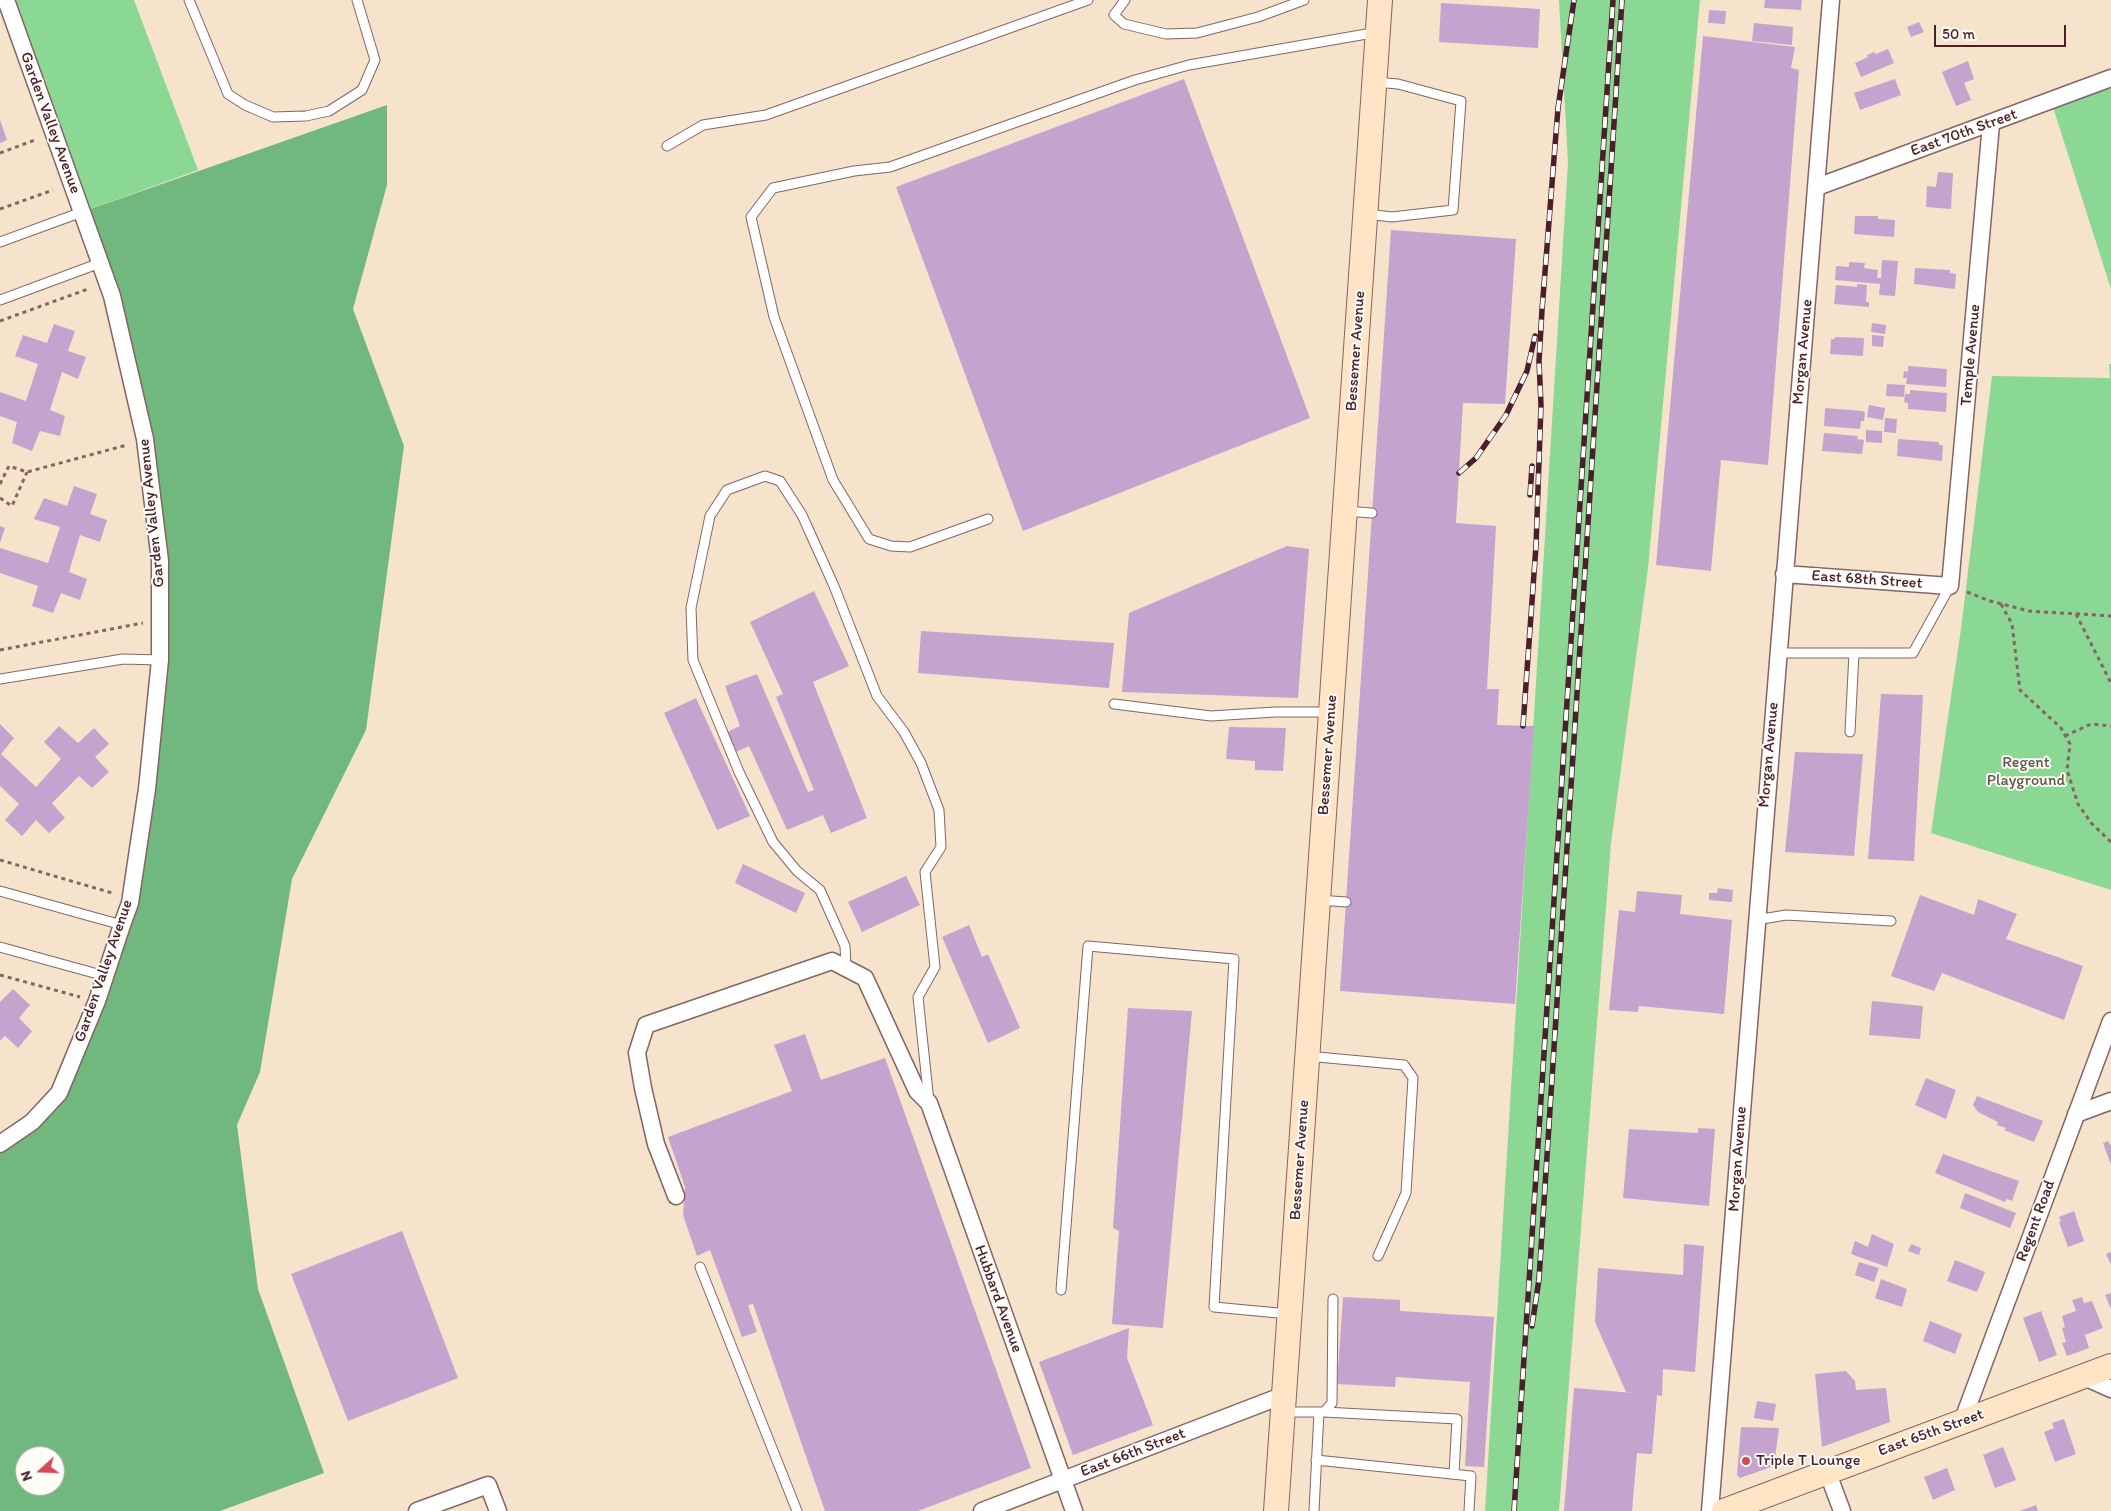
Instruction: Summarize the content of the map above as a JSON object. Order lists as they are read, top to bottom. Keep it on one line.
{"streets":{"street":["Garden Valley Avenue","East 70th Street","Bessemer Avenue","Morgan Avenue","Temple Avenue","East 68th Street","Regent Road","Hubbard Avenue","East 65th Street","East 66th Street"]},"crossings":[["East 70th Street","Morgan Avenue"],["East 70th Street","Temple Avenue"],["Bessemer Avenue","East 66th Street"],["Morgan Avenue","East 68th Street"],["Temple Avenue","East 68th Street"],["Regent Road","East 65th Street"],["Hubbard Avenue","East 66th Street"]],"parks":["Regent Playground"],"places":["Triple T Lounge"],"scale_bar":"50 m","north":"left"}
